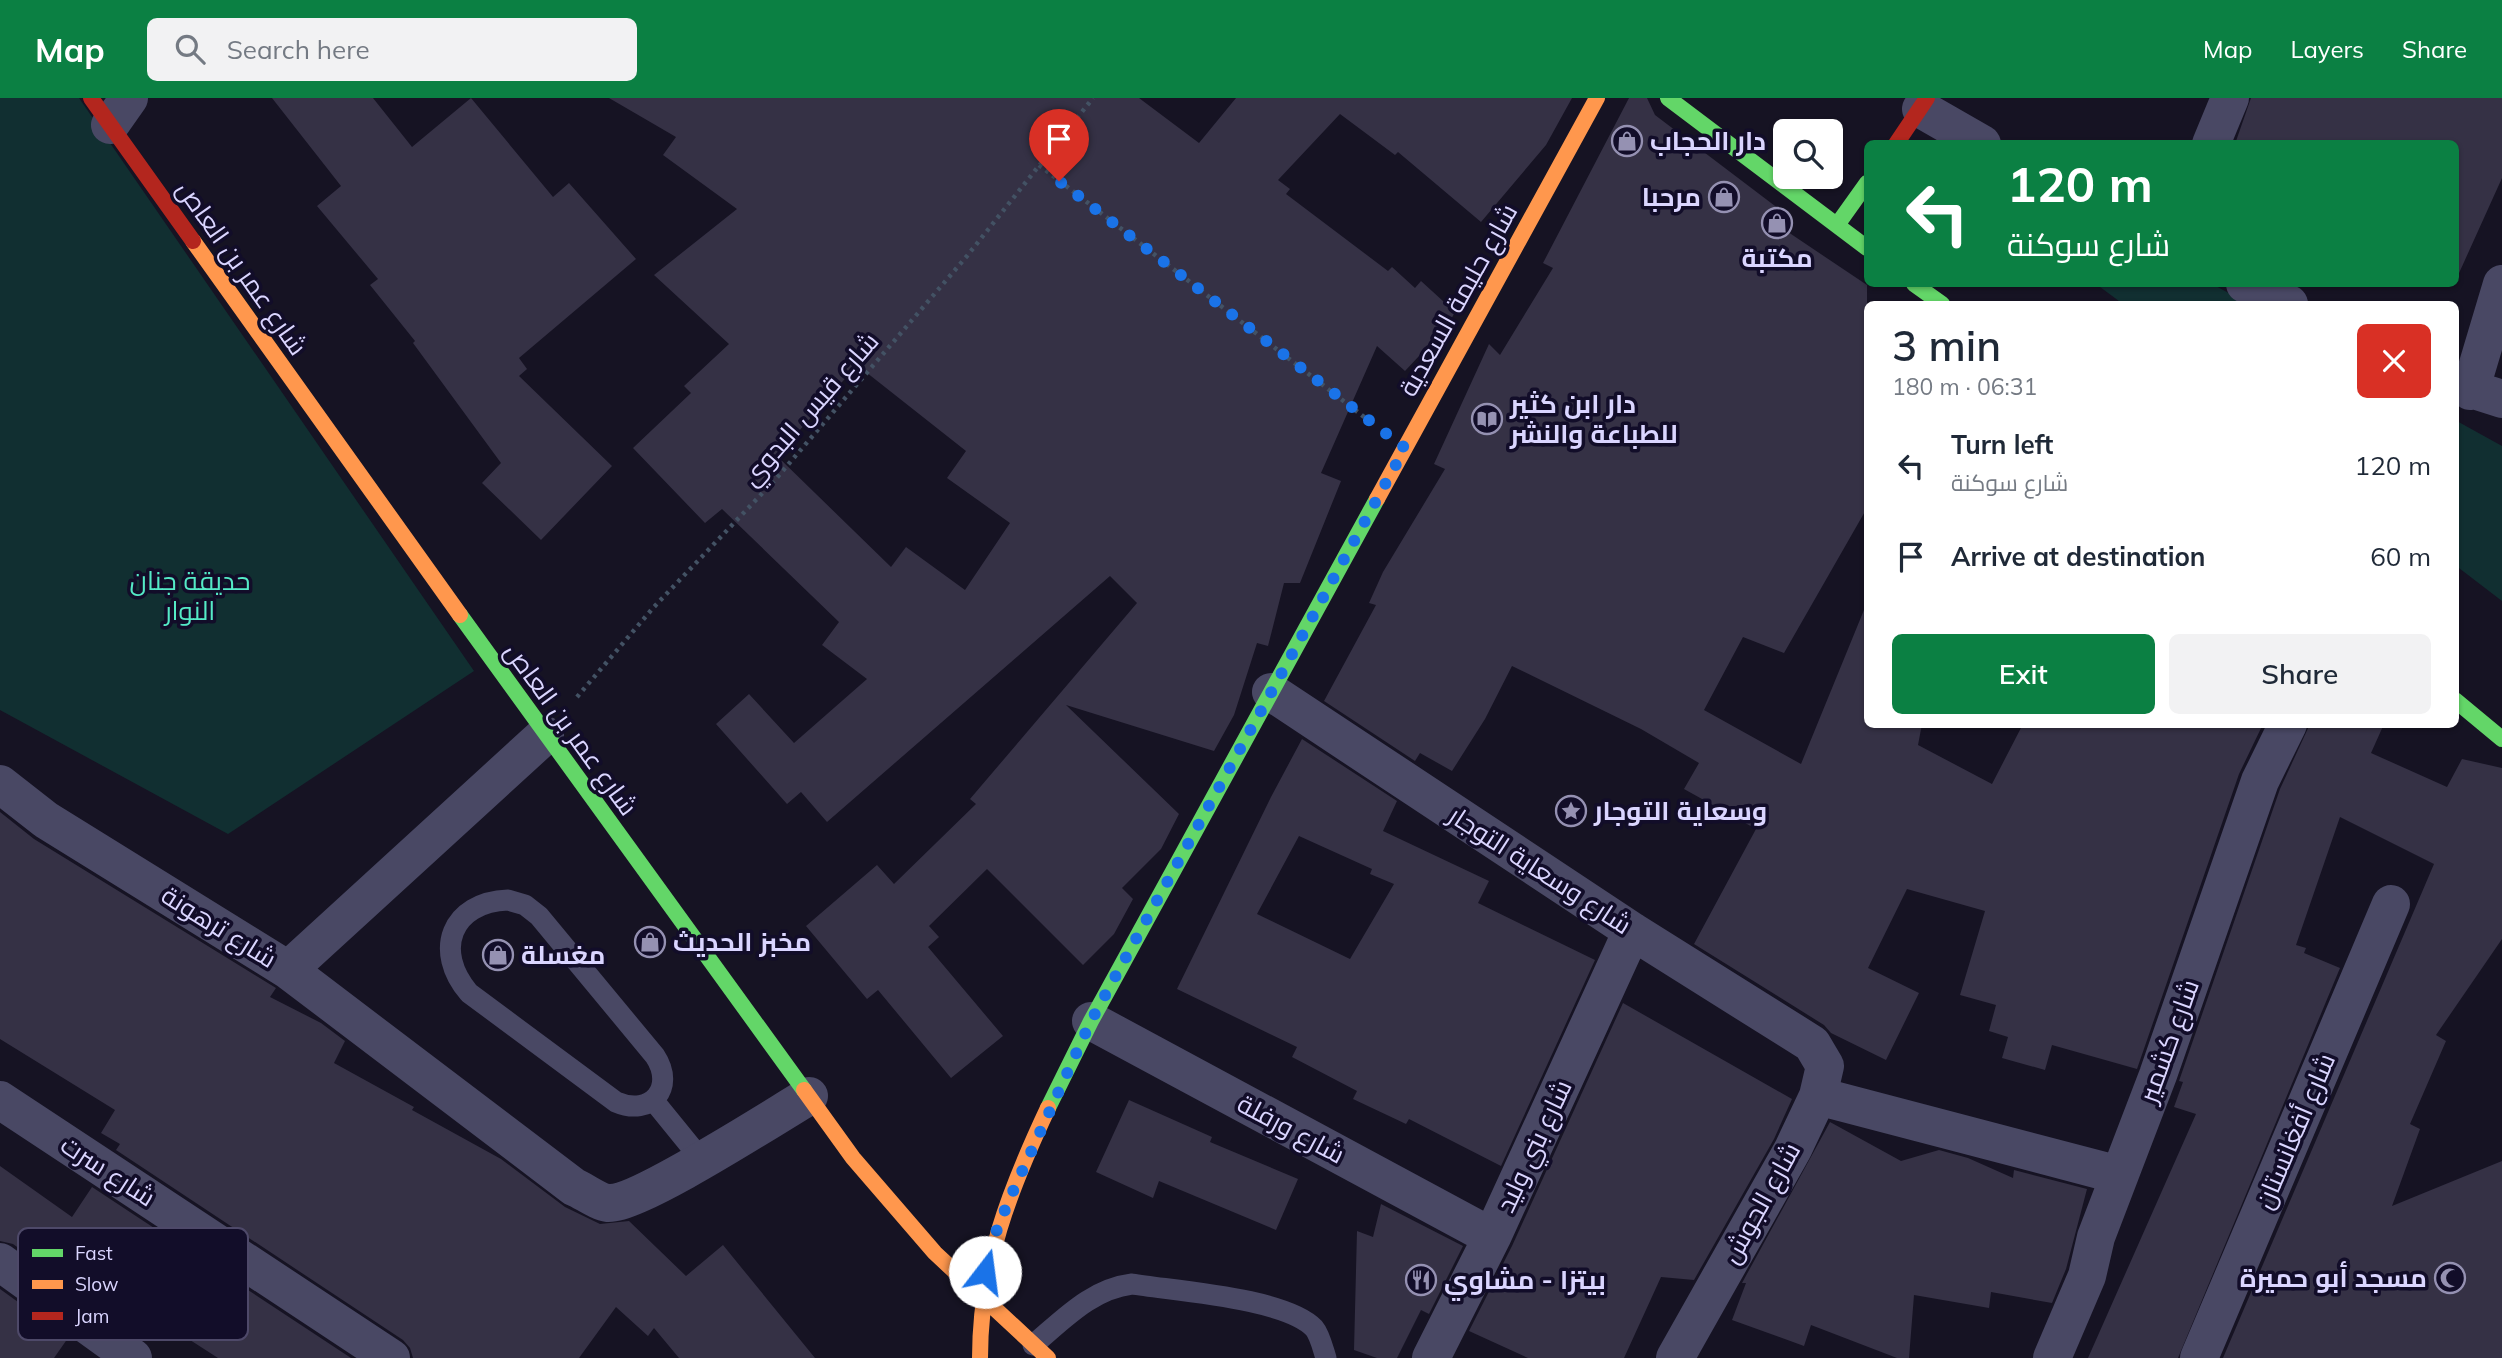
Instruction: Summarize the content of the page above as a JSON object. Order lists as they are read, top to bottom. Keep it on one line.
{"streets":{"street":["شارع عمر بن العاص","شارع حليمة السعدية","شارع وسعاية التوجار","شارع ترهونة","شارع كشمير","شارع ورفلة","شارع أفغانستان","شارع بني وليد","شارع سرت","شارع الجوش"],"path":["شارع قيس البدوي"]},"crossings":[["شارع عمر بن العاص","شارع حليمة السعدية"],["شارع عمر بن العاص","شارع قيس البدوي"],["شارع عمر بن العاص","شارع ترهونة"],["شارع حليمة السعدية","شارع وسعاية التوجار"],["شارع حليمة السعدية","شارع ورفلة"],["شارع قيس البدوي","شارع ترهونة"],["شارع وسعاية التوجار","شارع بني وليد"],["شارع وسعاية التوجار","شارع الجوش"],["شارع ورفلة","شارع بني وليد"]],"parks":["حديقة جنان النوار"],"places":{"shop":["دار الحجاب","مرحبا","مكتبة","مخبز الحديث","مغسلة"],"library":["دار ابن كثير للطباعة والنشر"],"place":["وسعاية التوجار"],"mosque":["مسجد أبو حميرة"],"restaurant":["بيتزا - مشاوي"]},"legend":["Fast","Slow","Jam"],"page":{"header":"Map","search":"Search here","nav":["Map","Layers","Share"],"turn":["120 m","شارع سوكنة"],"heading":["3 min","180 m · 06:31"],"list":[{"name":"Turn left","note":"شارع سوكنة","value":"120 m"},{"name":"Arrive at destination","value":"60 m"}],"buttons":["Exit","Share"]}}
